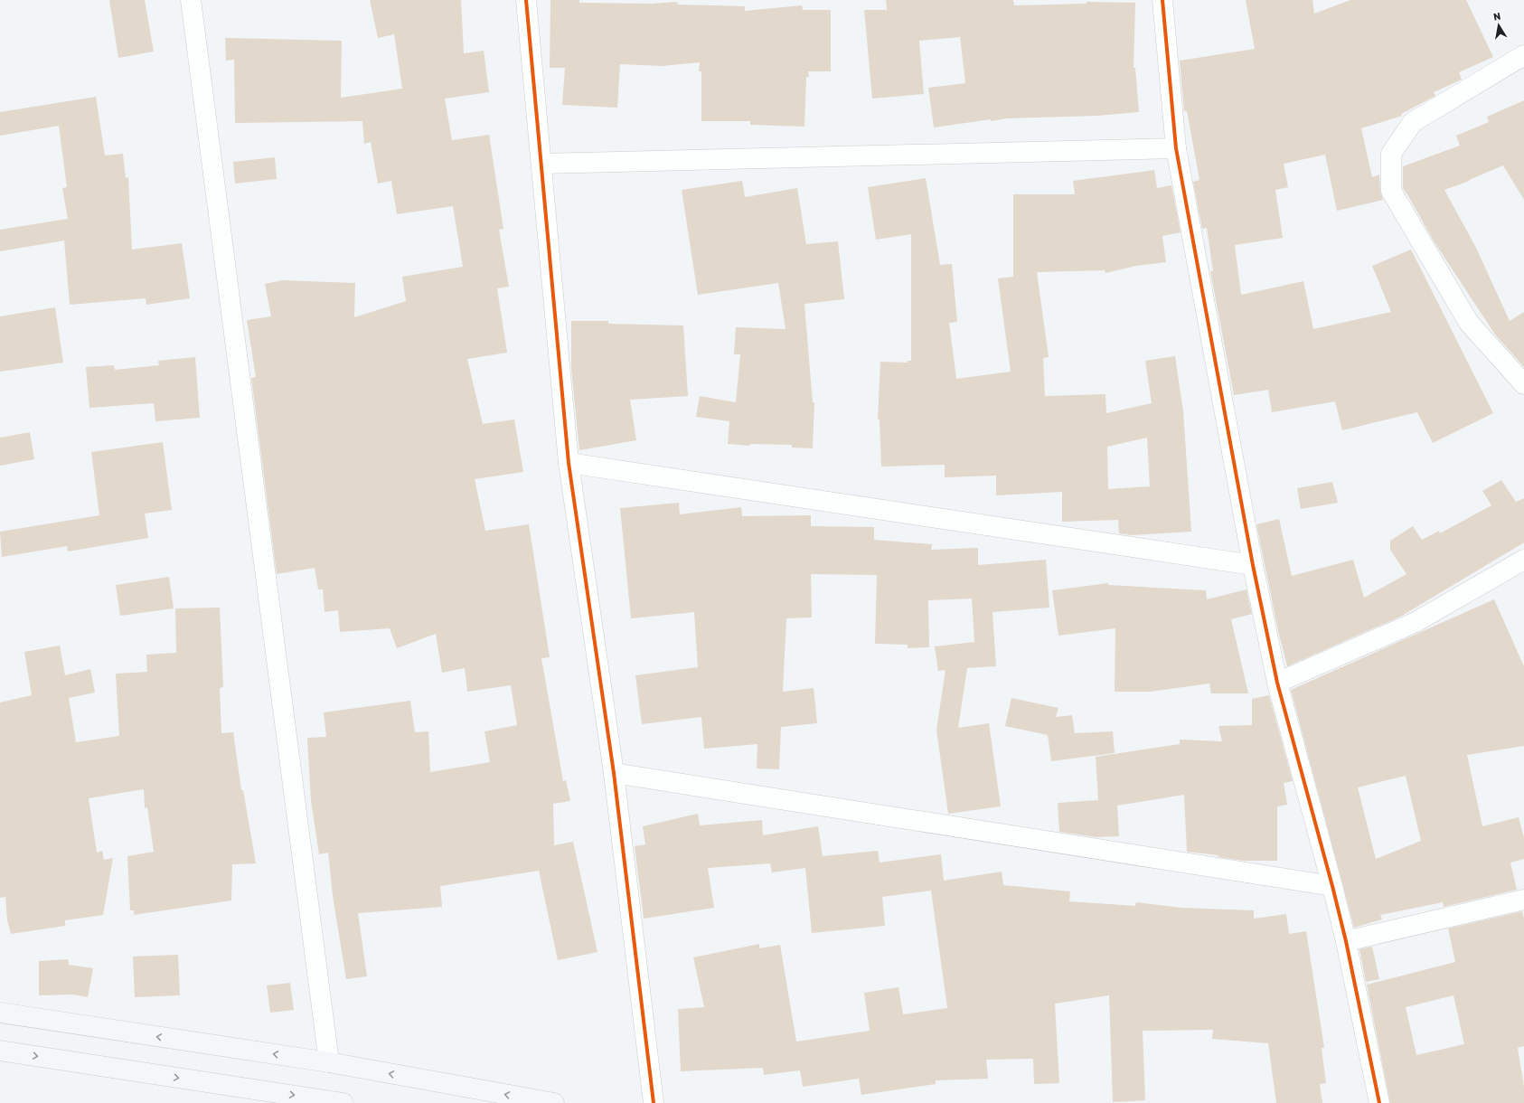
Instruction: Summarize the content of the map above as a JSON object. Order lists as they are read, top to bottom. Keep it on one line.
{"north":"top"}
